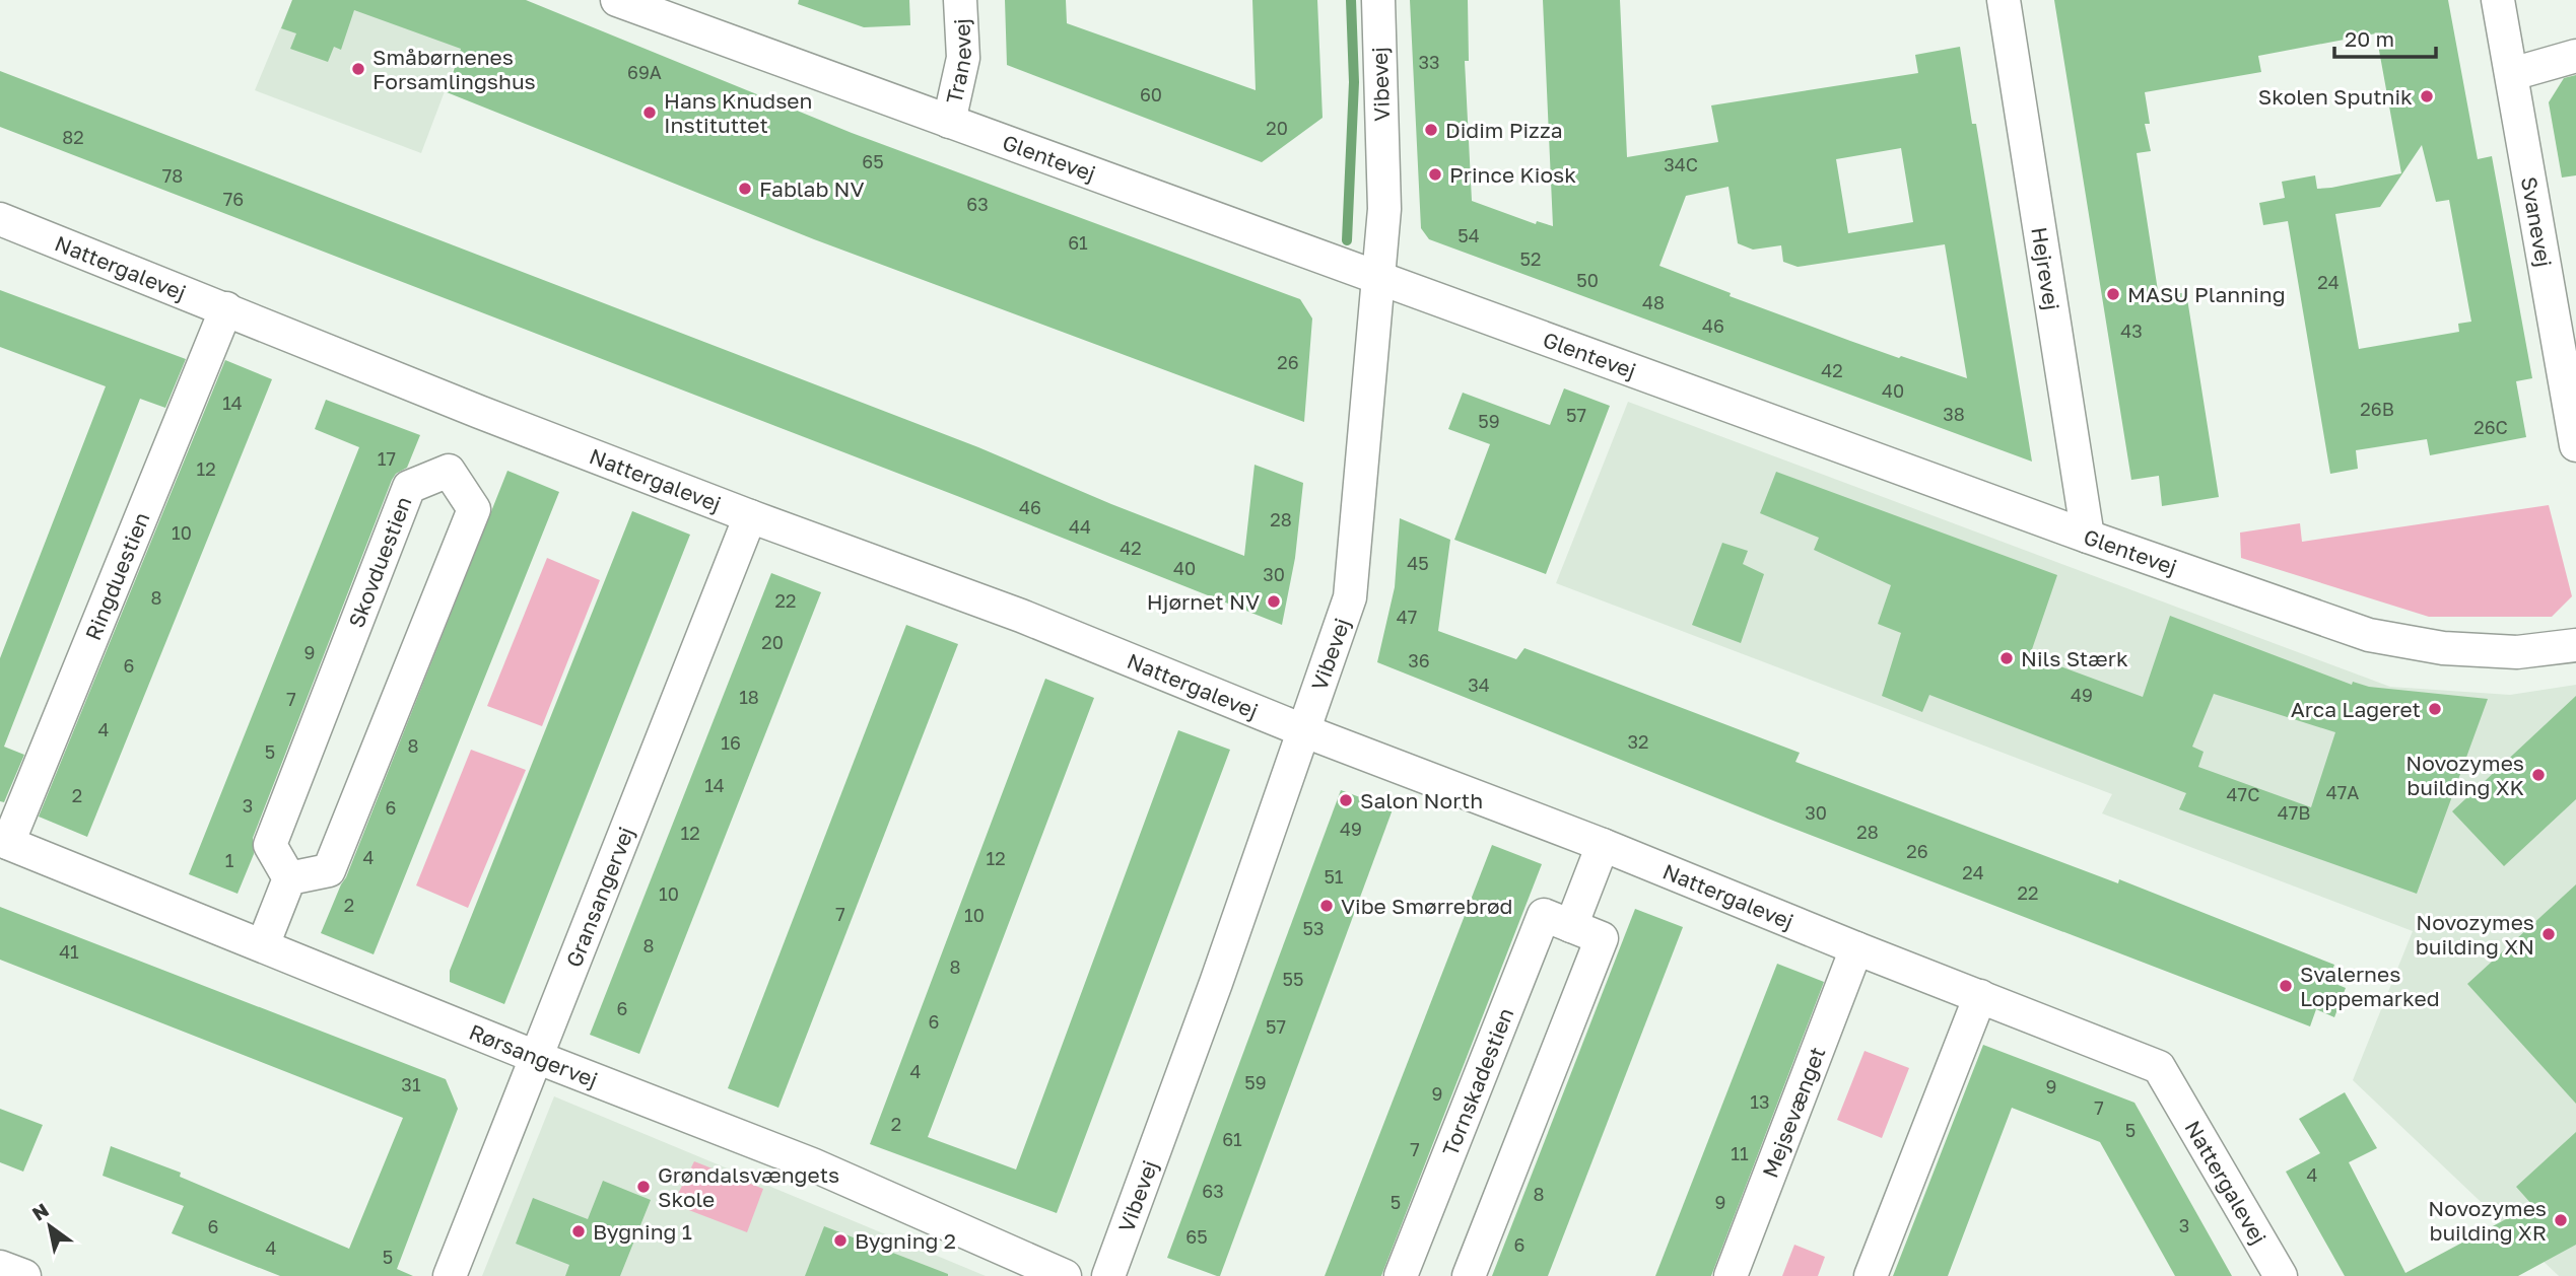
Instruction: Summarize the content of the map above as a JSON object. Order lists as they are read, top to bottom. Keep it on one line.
{"streets":{"street":["Tranevej","Vibevej","Glentevej","Svanevej","Nattergalevej","Hejrevej","Skovduestien","Ringduestien","Gransangervej","Rørsangervej","Tornskadestien","Mejsevænget"]},"crossings":[["Tranevej","Glentevej"],["Vibevej","Glentevej"],["Vibevej","Nattergalevej"],["Glentevej","Hejrevej"],["Nattergalevej","Ringduestien"],["Nattergalevej","Gransangervej"],["Nattergalevej","Mejsevænget"],["Ringduestien","Rørsangervej"],["Gransangervej","Rørsangervej"]],"places":["Småbørnenes Forsamlingshus","Skolen Sputnik","Hans Knudsen Instituttet","Didim Pizza","Prince Kiosk","Fablab NV","MASU Planning","Hjørnet NV","Nils Stærk","Arca Lageret","Novozymes building XK","Salon North","Vibe Smørrebrød","Novozymes building XN","Svalernes Loppemarked","Grøndalsvængets Skole","Novozymes building XR","Bygning 1","Bygning 2"],"house_numbers":["33","69A","60","20","82","65","34C","78","76","63","54","61","52","50","24","48","46","43","26","42","40","14","26B","38","57","59","26C","17","12","46","28","44","10","42","45","40","30","8","22","47","20","9","36","6","34","49","18","7","4","32","16","8","5","14","47A","47C","2","3","6","30","47B","49","28","12","26","4","12","1","24","51","22","10","2","7","10","53","8","41","8","55","6","6","57","4","59","31","9","9","13","7","2","5","61","7","11","4","63","8","5","9","3","6","65","6","4","5"],"scale_bar":"20 m","north":"top left"}
